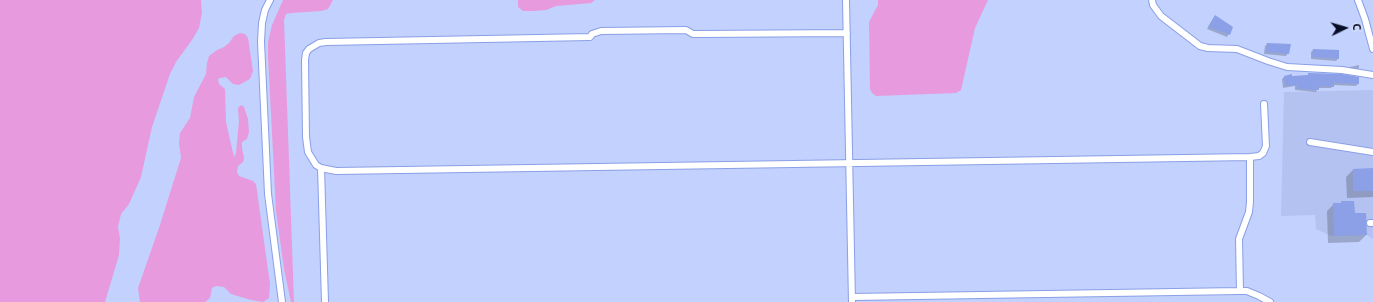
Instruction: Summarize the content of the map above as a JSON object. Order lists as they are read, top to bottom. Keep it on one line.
{"north":"right"}
